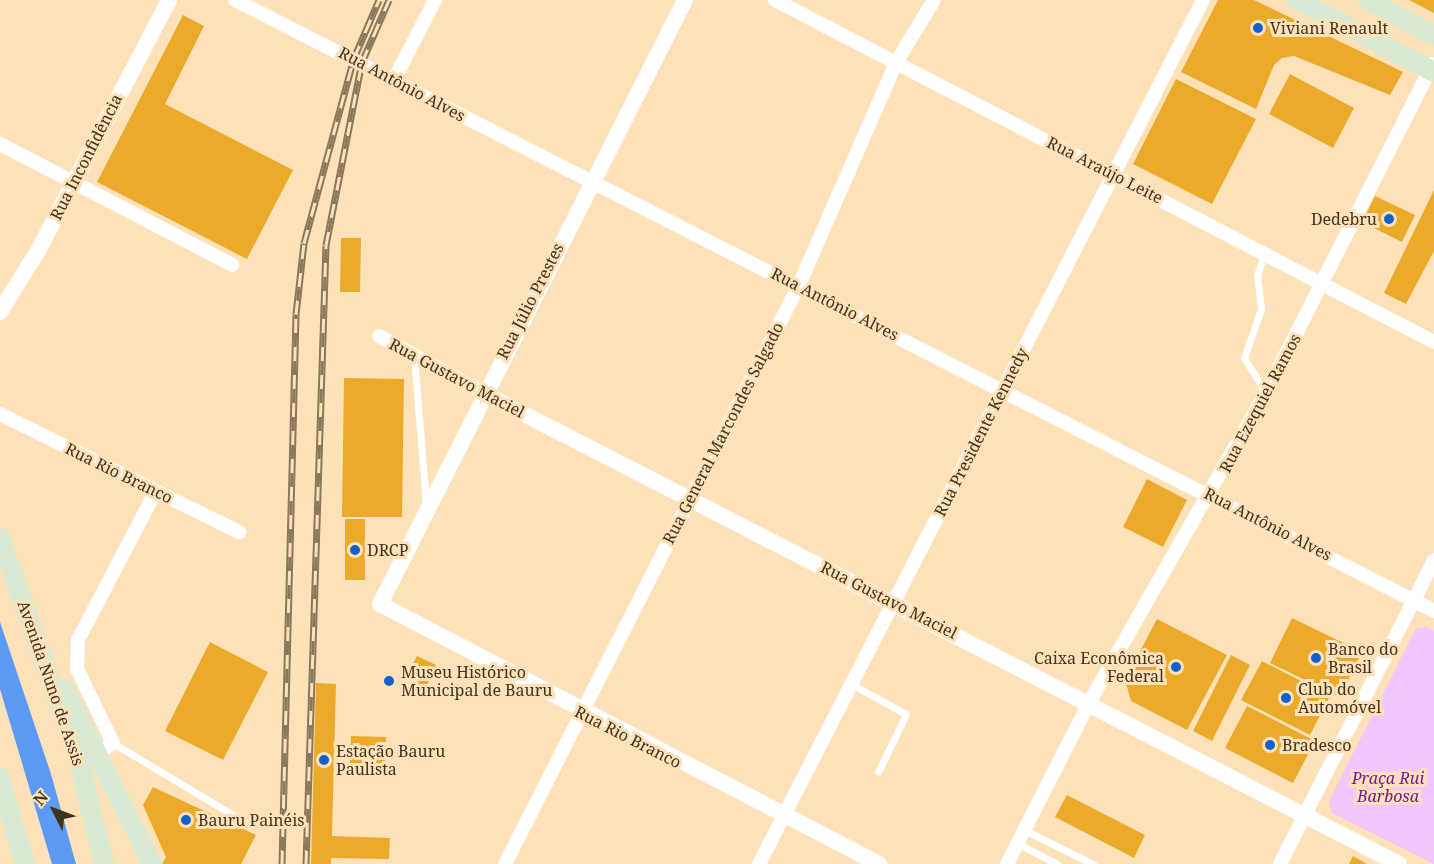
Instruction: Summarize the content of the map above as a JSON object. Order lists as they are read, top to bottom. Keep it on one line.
{"streets":{"main road":["Avenida Nuno de Assis"],"street":["Rua Antônio Alves","Rua Inconfidência","Rua Araújo Leite","Rua Júlio Prestes","Rua Gustavo Maciel","Rua Ezequiel Ramos","Rua Presidente Kennedy","Rua General Marcondes Salgado","Rua Rio Branco"]},"crossings":[["Rua Antônio Alves","Rua Júlio Prestes"],["Rua Antônio Alves","Rua Ezequiel Ramos"],["Rua Antônio Alves","Rua Presidente Kennedy"],["Rua Antônio Alves","Rua General Marcondes Salgado"],["Rua Araújo Leite","Rua Ezequiel Ramos"],["Rua Araújo Leite","Rua Presidente Kennedy"],["Rua Araújo Leite","Rua General Marcondes Salgado"],["Rua Júlio Prestes","Rua Gustavo Maciel"],["Rua Júlio Prestes","Rua Rio Branco"],["Rua Gustavo Maciel","Rua Ezequiel Ramos"],["Rua Gustavo Maciel","Rua Presidente Kennedy"],["Rua Gustavo Maciel","Rua General Marcondes Salgado"],["Rua Presidente Kennedy","Rua Rio Branco"],["Rua General Marcondes Salgado","Rua Rio Branco"]],"parks":["Praça Rui Barbosa"],"places":["Viviani Renault","Dedebru","DRCP","Banco do Brasil","Caixa Econômica Federal","Museu Histórico Municipal de Bauru","Club do Automóvel","Bradesco","Estação Bauru Paulista","Bauru Painéis"],"north":"top left"}
